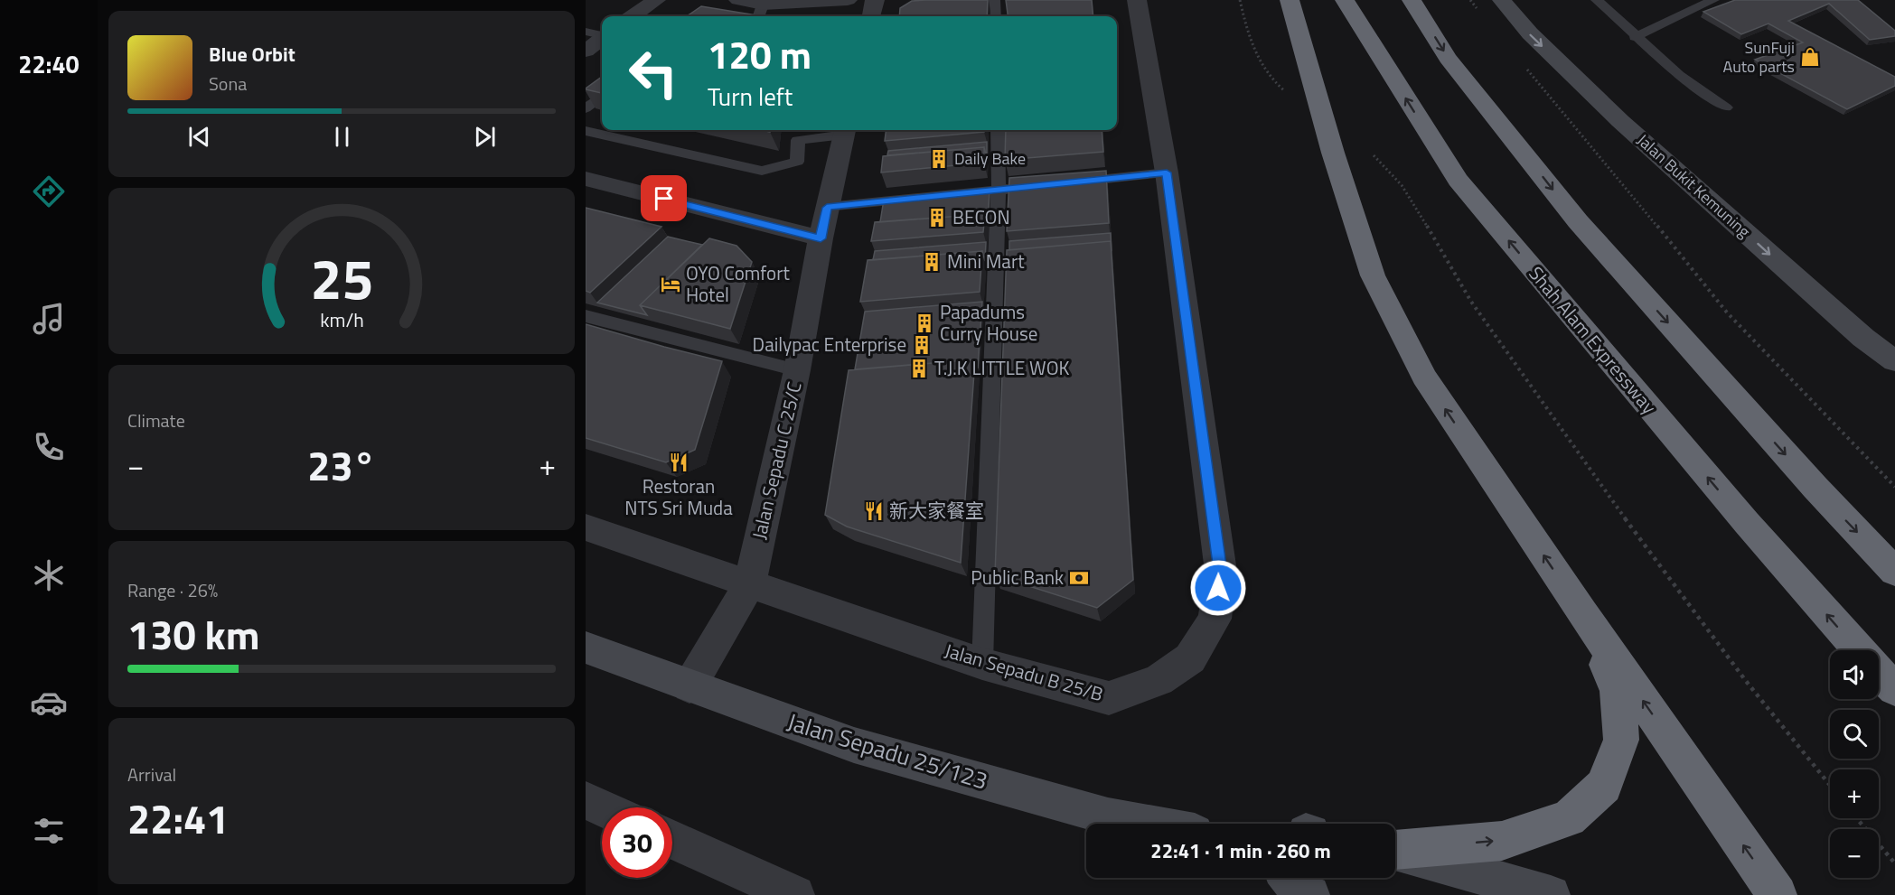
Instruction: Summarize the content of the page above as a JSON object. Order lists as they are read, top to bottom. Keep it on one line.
{"streets":{"highway":["Shah Alam Expressway"],"main road":["Jalan Bukit Kemuning","Jalan Sepadu 25/123"],"street":["Jalan Sepadu C 25/C","Jalan Sepadu B 25/B"]},"crossings":[["Jalan Sepadu C 25/C","Jalan Sepadu B 25/B"],["Jalan Sepadu C 25/C","Jalan Sepadu 25/123"]],"one_way":["Jalan Bukit Kemuning"],"places":{"shop":["SunFuji Auto parts"],"building":["Daily Bake","BECON","Mini Mart","Papadums Curry House","Dailypac Enterprise","T.J.K LITTLE WOK"],"hotel":["OYO Comfort Hotel"],"restaurant":["Restoran NTS Sri Muda","新大家餐室"],"bank":["Public Bank"]},"page":{"tabs":"22:40","turn":["120 m","Turn left"],"song":["Blue Orbit","Sona"],"tile":["Climate",["Range · 26%","130 km"],["Arrival","22:41"]],"heat":["−","23°","+"],"map_buttons":["+","−"],"limit":"30","trip":"22:41 · 1 min · 260 m","gauge":["25","km/h"]}}
